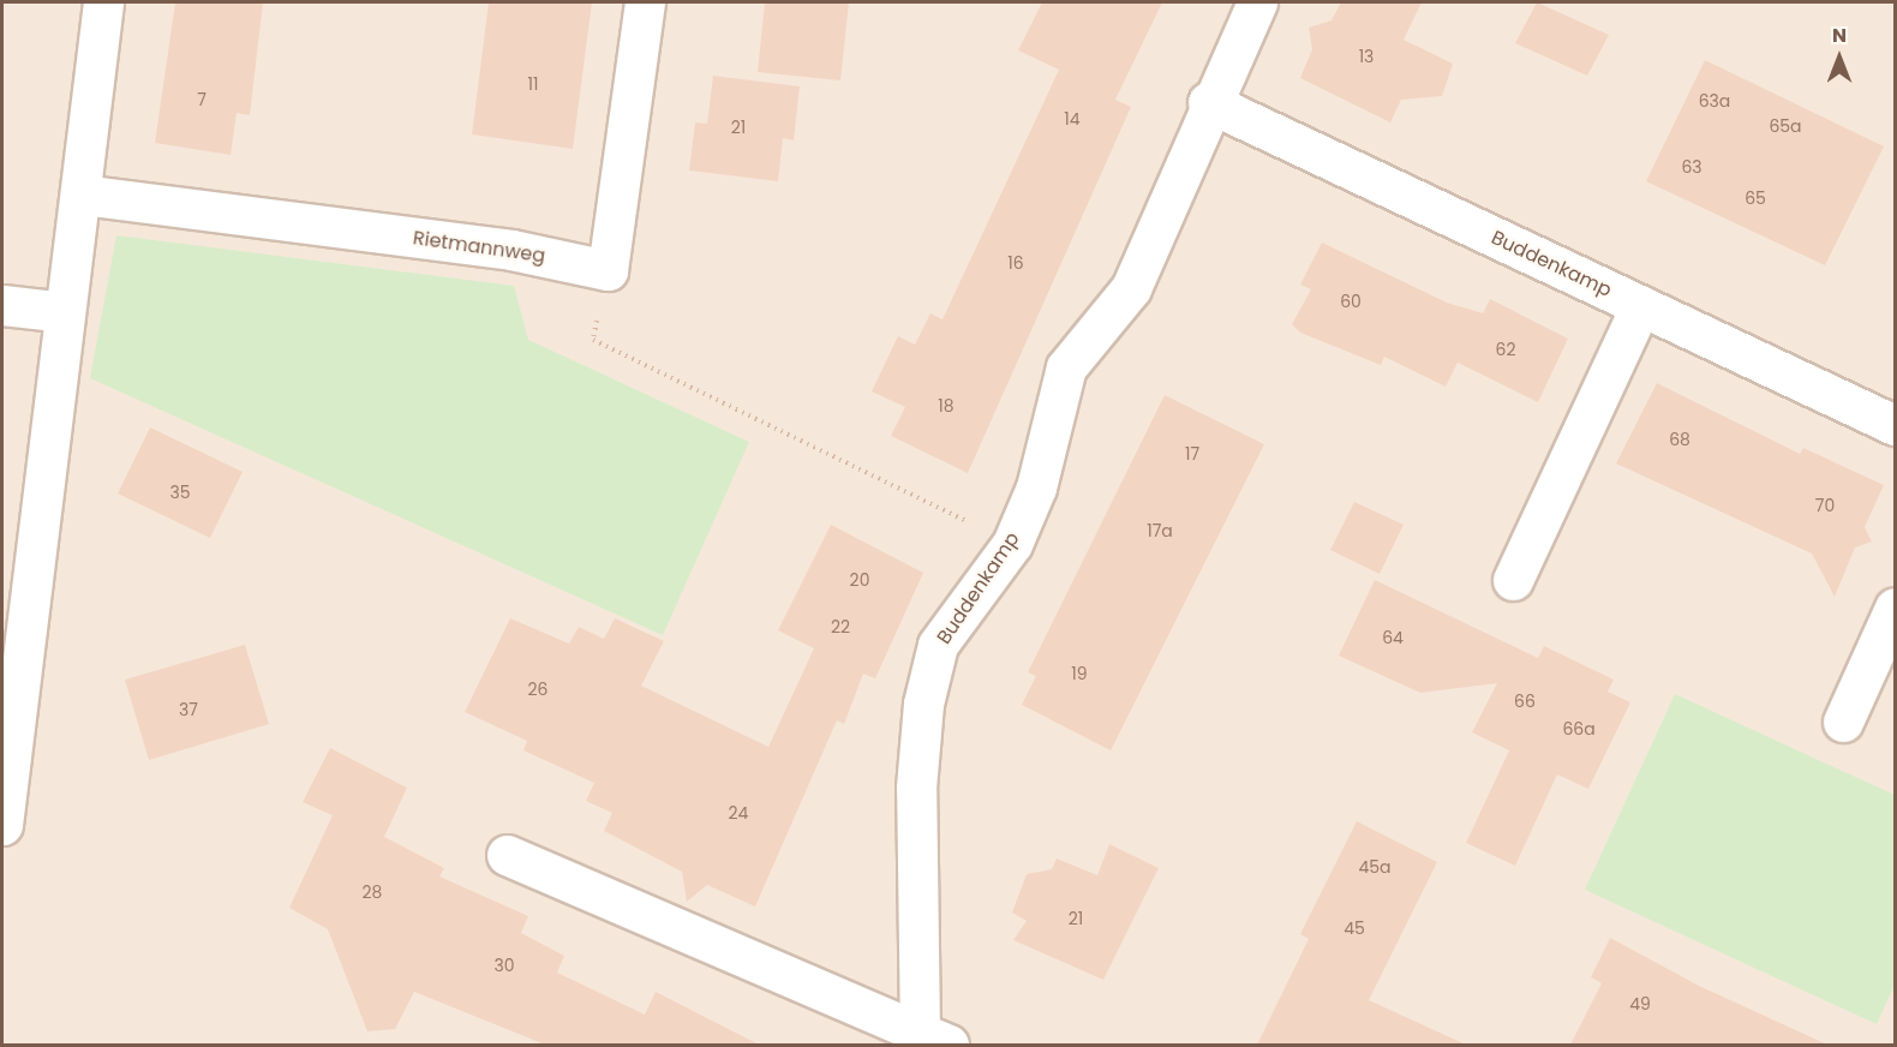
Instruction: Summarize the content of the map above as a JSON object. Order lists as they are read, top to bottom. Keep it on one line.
{"streets":{"street":["Rietmannweg","Buddenkamp"]},"house_numbers":["13","11","7","63a","14","65a","21","63","65","16","60","62","18","68","17","35","70","17a","20","22","64","19","26","66","37","66a","24","45a","28","21","45","30","49"],"north":"top"}
